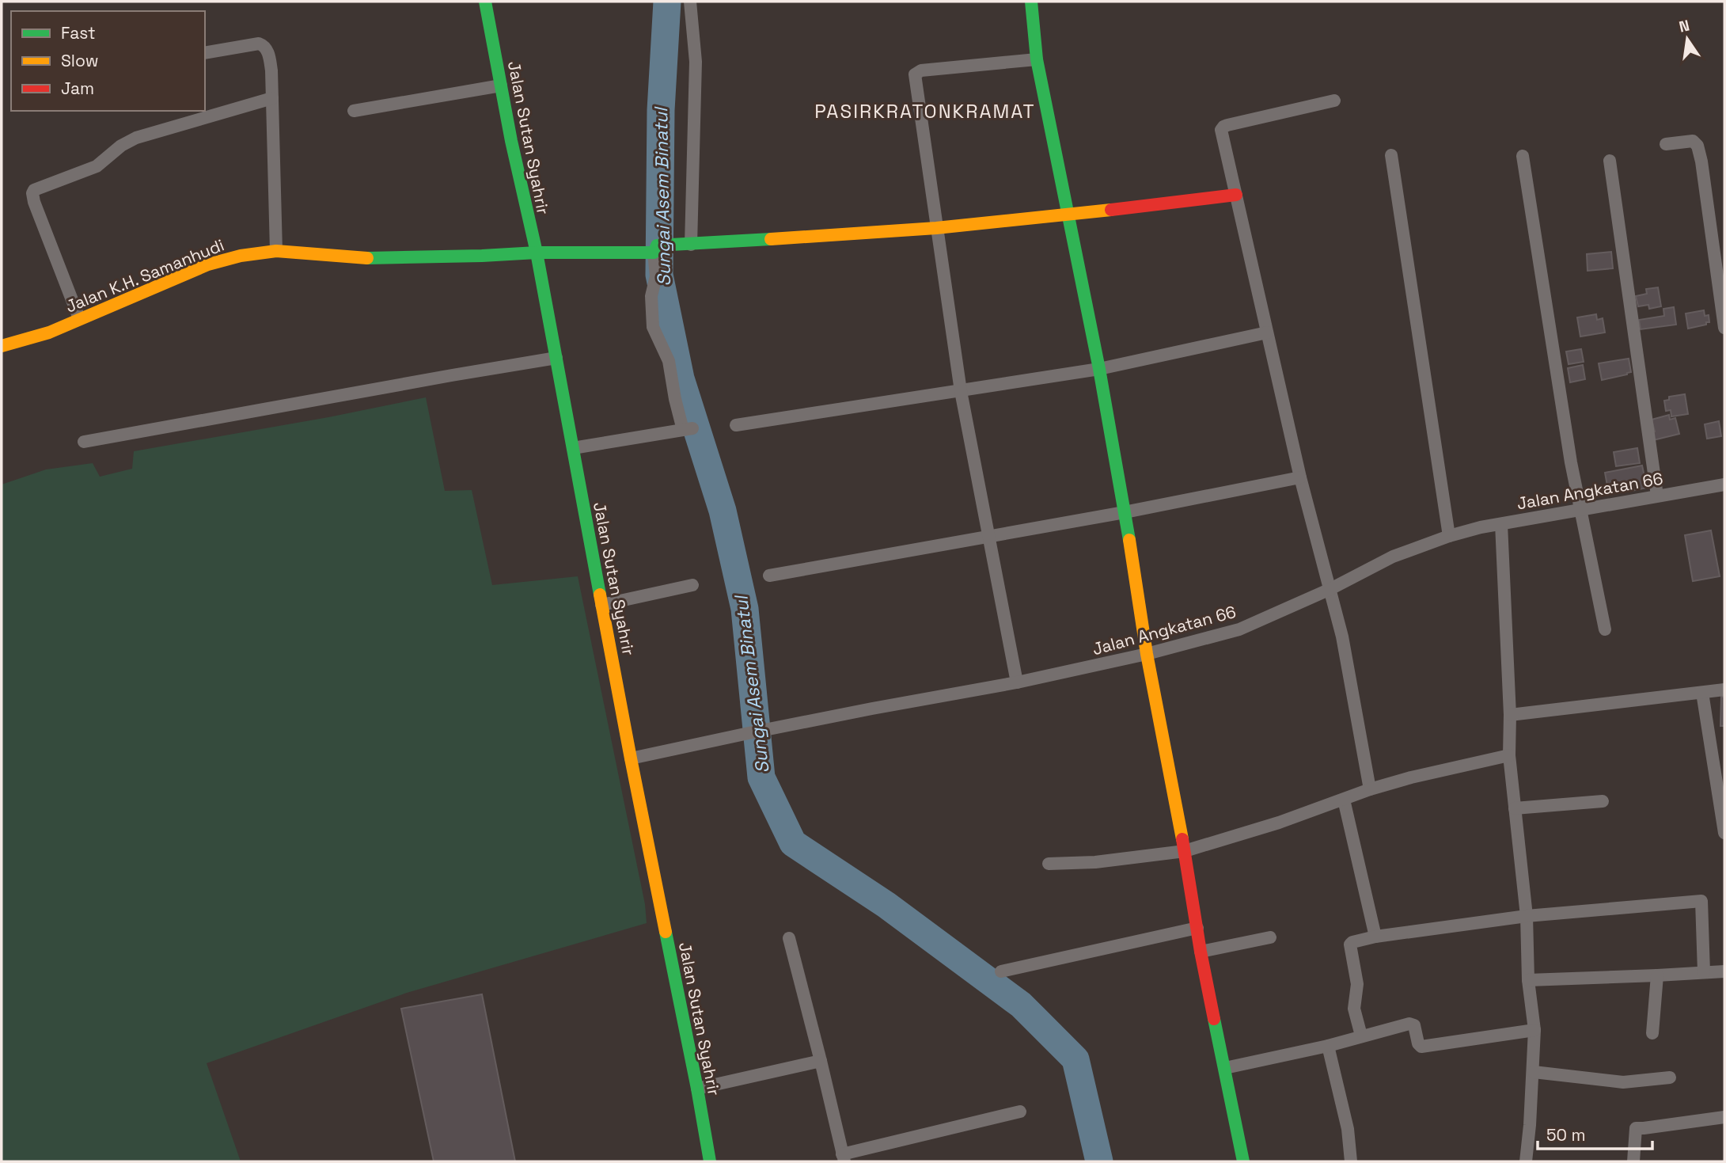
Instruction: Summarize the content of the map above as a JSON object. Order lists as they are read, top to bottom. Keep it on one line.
{"streets":{"street":["Jalan Sutan Syahrir","Jalan K.H. Samanhudi","Jalan Angkatan 66"]},"crossings":[["Jalan Sutan Syahrir","Jalan K.H. Samanhudi"],["Jalan Sutan Syahrir","Jalan Angkatan 66"]],"districts":["PASIRKRATONKRAMAT"],"water":["Sungai Asem Binatul"],"legend":["Fast","Slow","Jam"],"scale_bar":"50 m","north":"top"}
